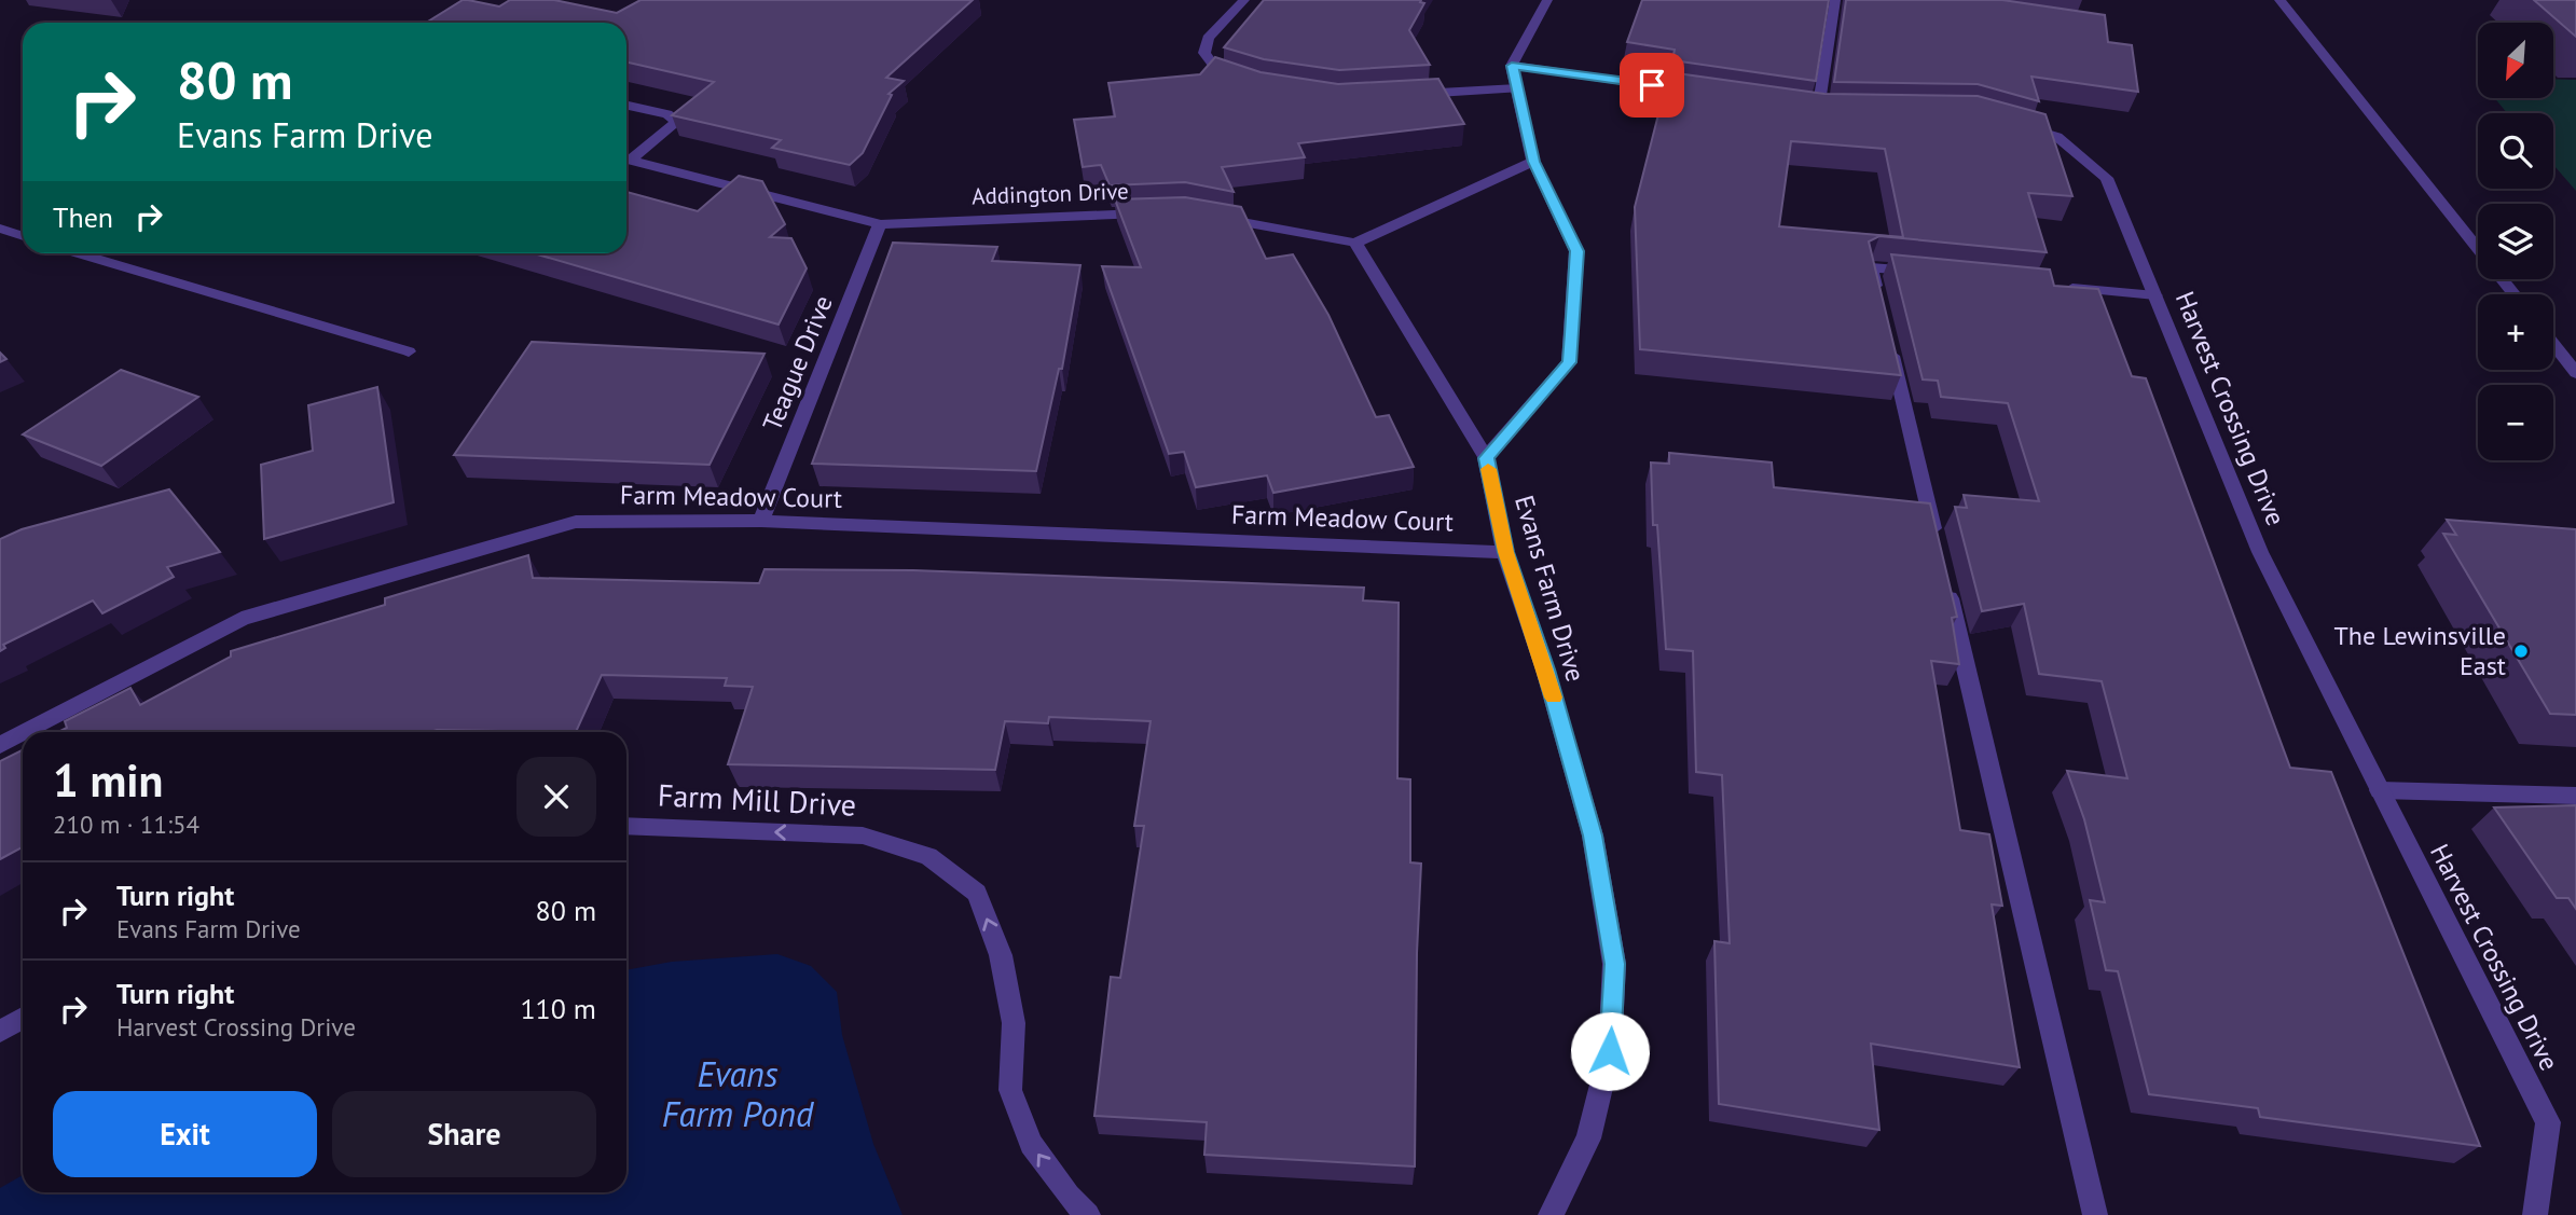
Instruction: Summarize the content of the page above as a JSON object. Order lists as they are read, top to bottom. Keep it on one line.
{"streets":{"street":["Addington Drive","Teague Drive","Harvest Crossing Drive","Farm Meadow Court","Evans Farm Drive","Farm Mill Drive"]},"crossings":[["Addington Drive","Teague Drive"],["Teague Drive","Farm Meadow Court"],["Farm Meadow Court","Evans Farm Drive"]],"one_way":["Farm Mill Drive"],"water":["Evans Farm Pond"],"places":["The Lewinsville East"],"north":"bottom left","page":{"map_buttons":["+","−"],"turn":["80 m","Evans Farm Drive"],"then":"Then","heading":["1 min","210 m · 11:54"],"list":[{"name":"Turn right","note":"Evans Farm Drive","value":"80 m"},{"name":"Turn right","note":"Harvest Crossing Drive","value":"110 m"}],"buttons":["Exit","Share"]}}
